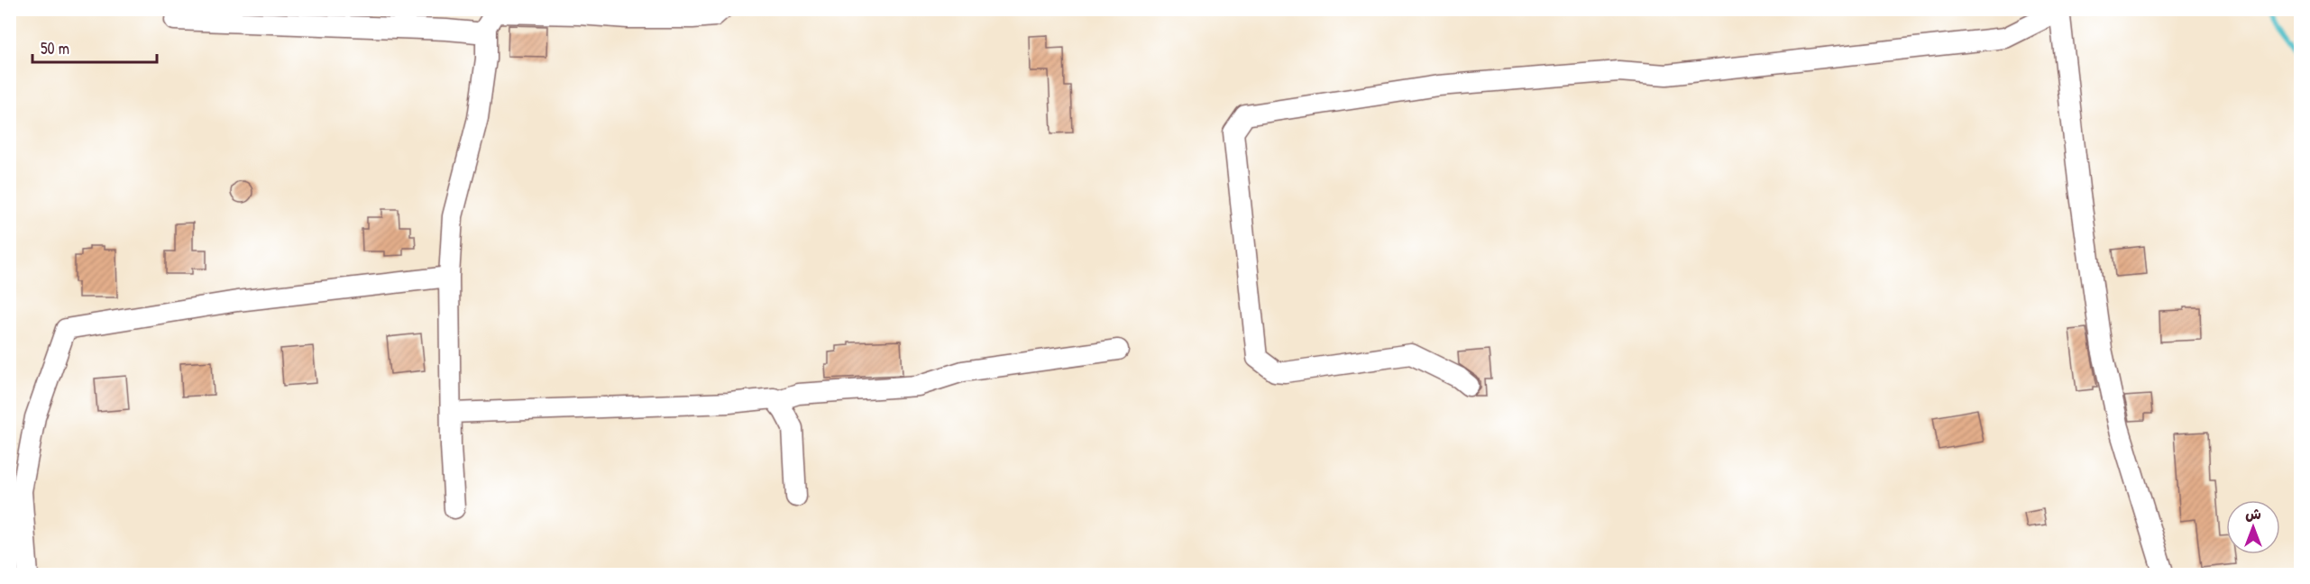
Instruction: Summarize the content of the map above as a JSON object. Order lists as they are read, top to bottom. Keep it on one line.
{"scale_bar":"50 m","north":"top"}
